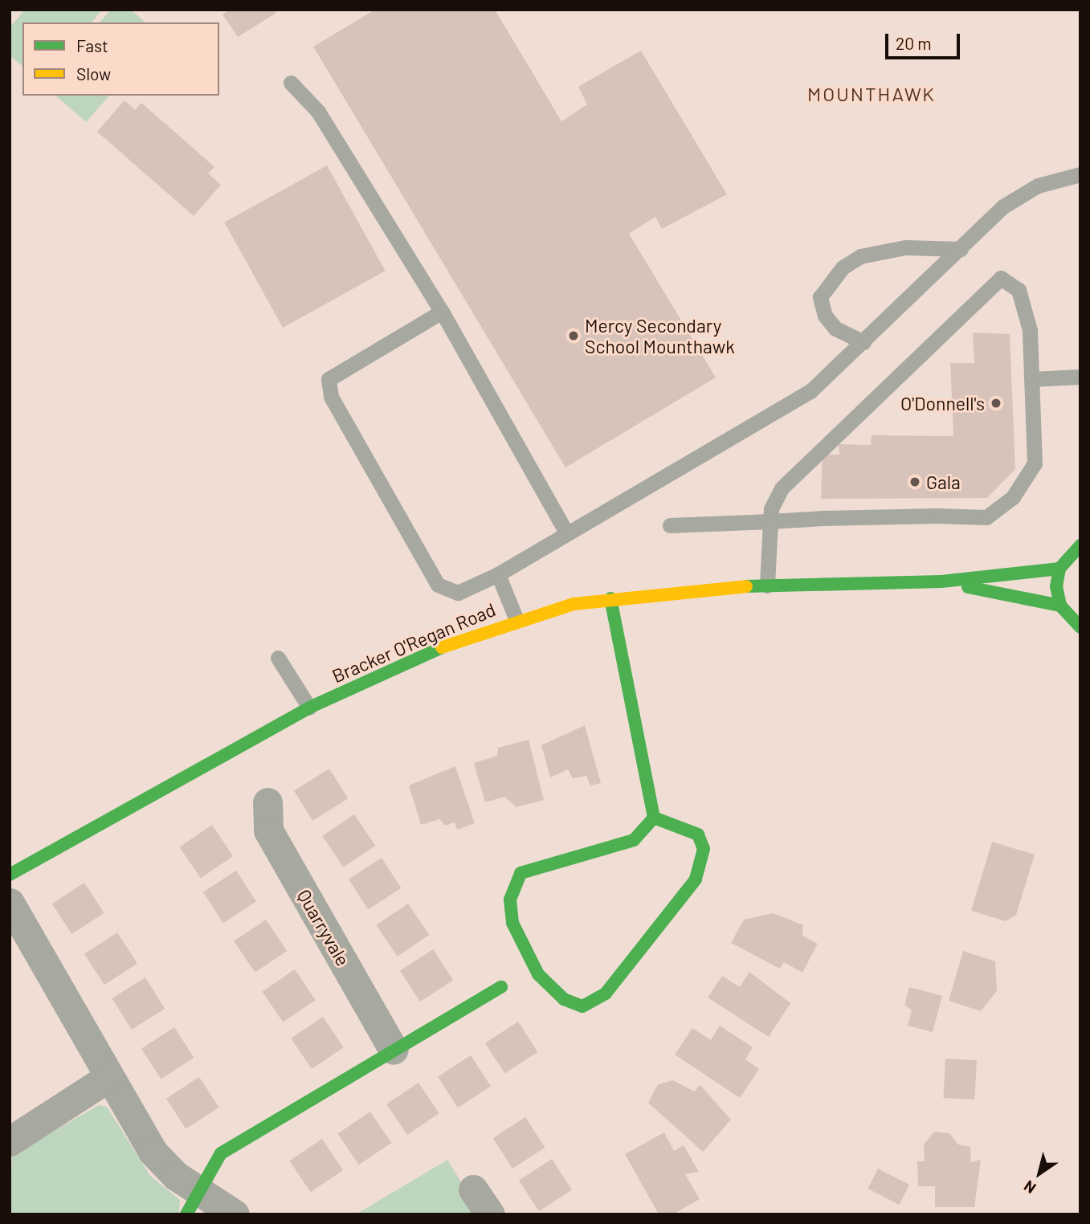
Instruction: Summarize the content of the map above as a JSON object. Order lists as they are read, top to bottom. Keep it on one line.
{"streets":{"main road":["Bracker O'Regan Road"],"street":["Quarryvale"]},"districts":["MOUNTHAWK"],"places":["Mercy Secondary School Mounthawk","O'Donnell's","Gala"],"legend":["Fast","Slow"],"scale_bar":"20 m","north":"bottom left"}
